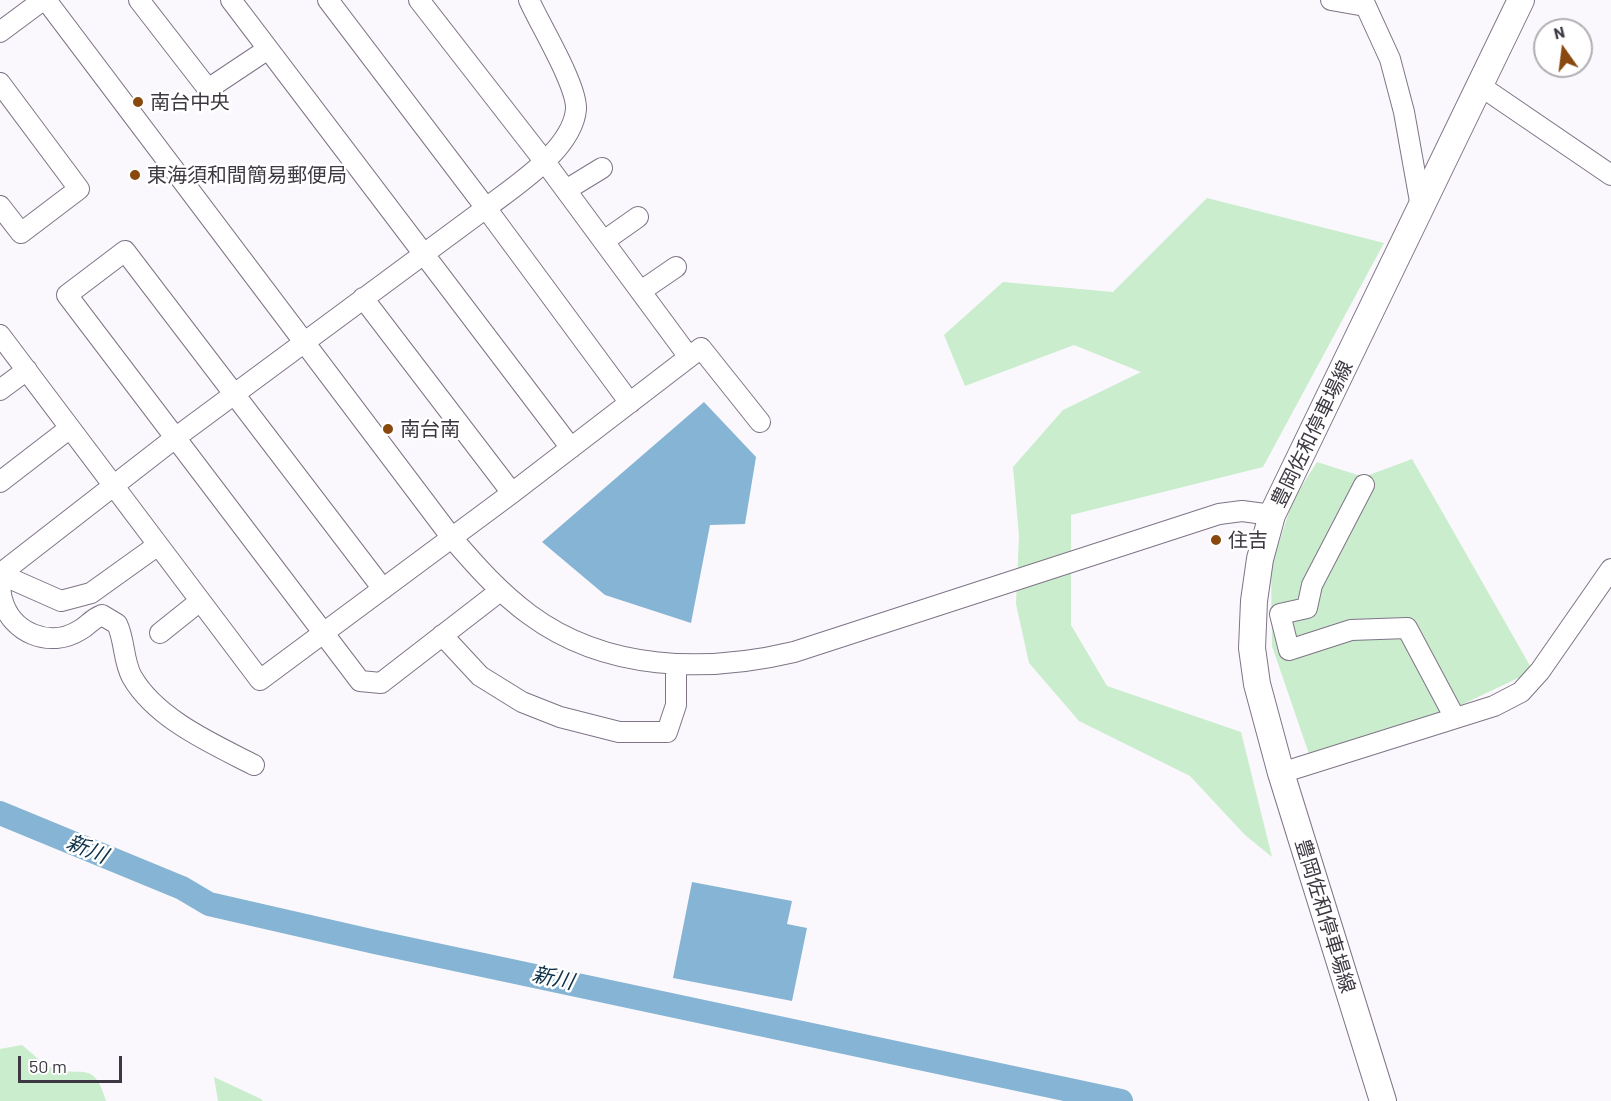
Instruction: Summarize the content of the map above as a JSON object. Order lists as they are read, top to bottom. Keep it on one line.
{"streets":{"main road":["豊岡佐和停車場線"]},"water":["新川"],"places":["南台中央","東海須和間簡易郵便局","南台南","住吉"],"scale_bar":"50 m","north":"top"}
